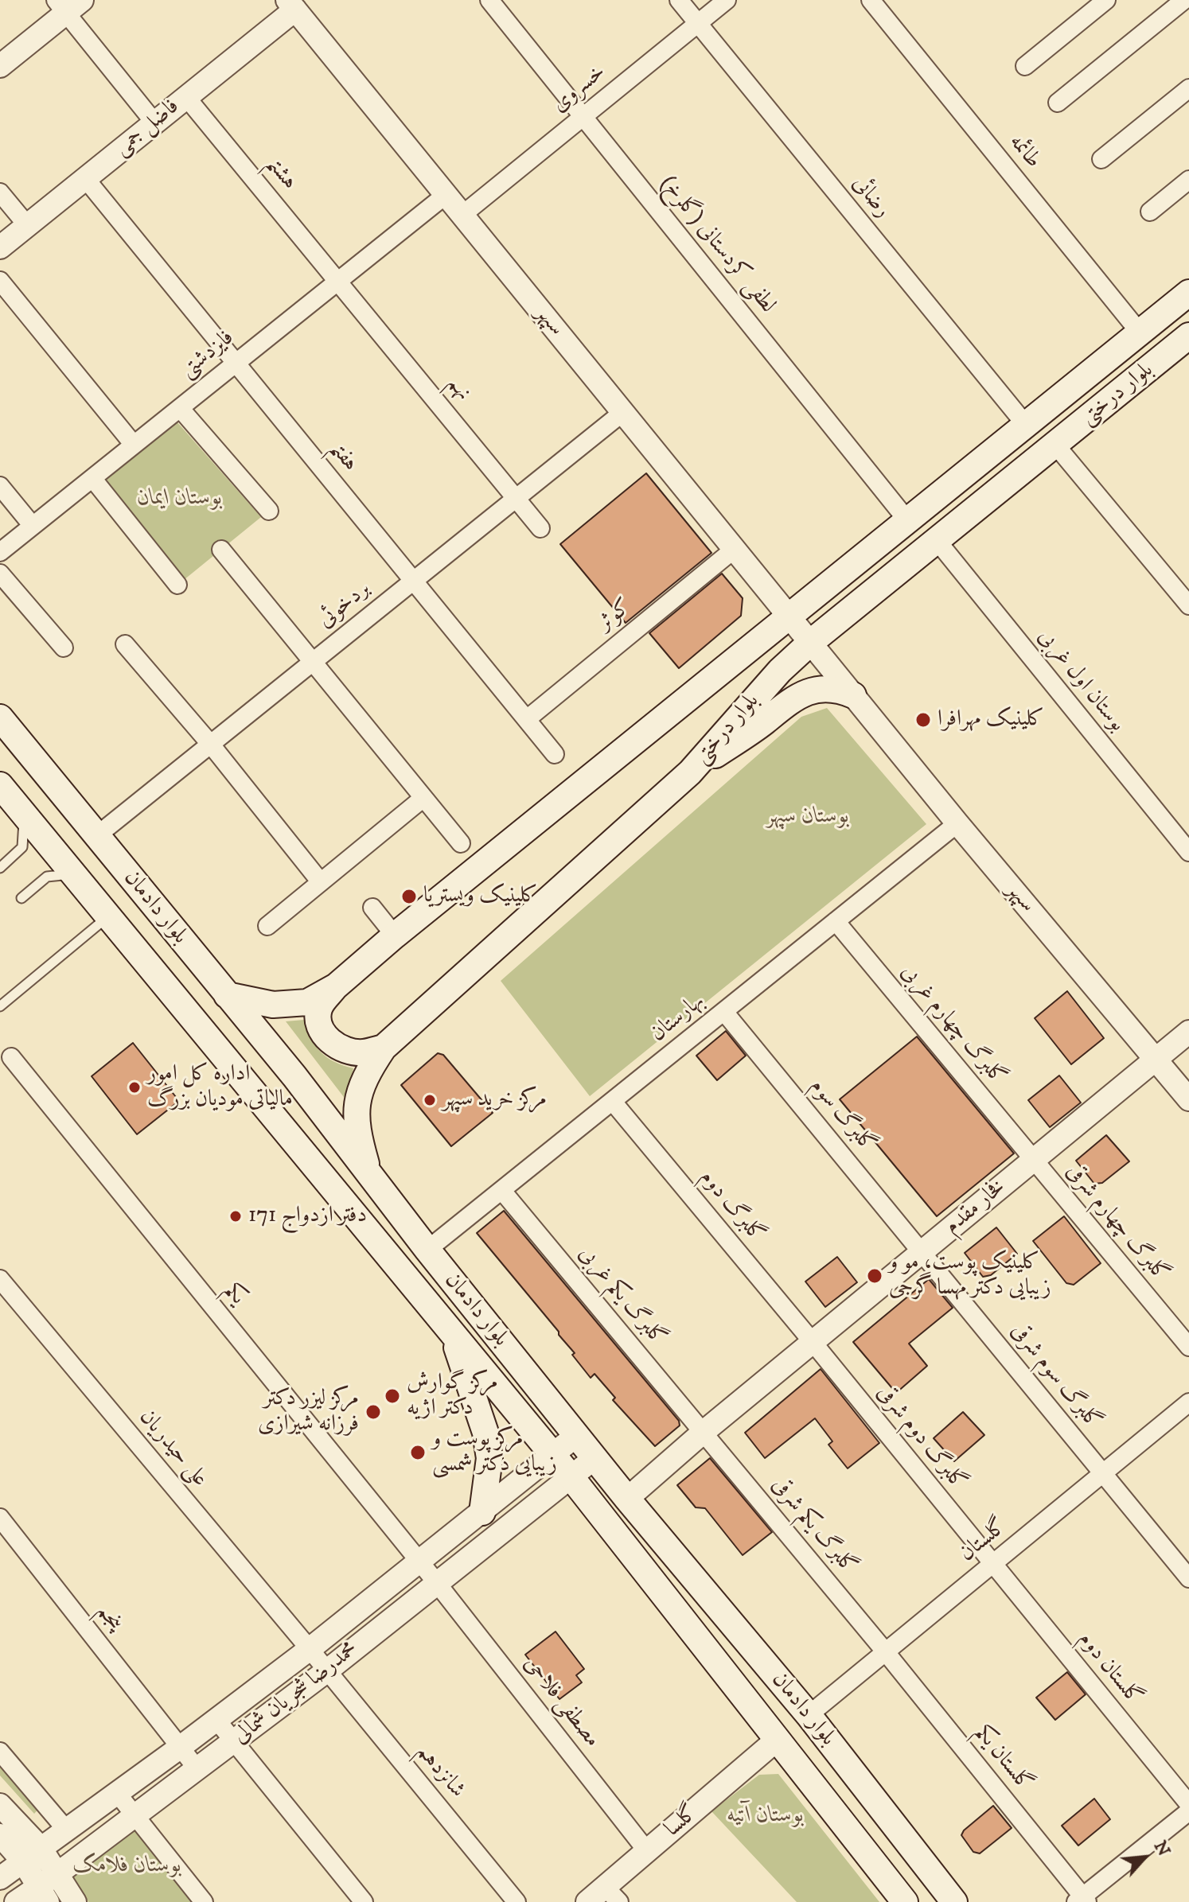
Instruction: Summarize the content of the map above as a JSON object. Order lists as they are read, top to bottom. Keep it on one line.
{"streets":{"main road":["بلوار درختی","بلوار دادمان"],"street":["خسروی","فاضل جمی","طائمه","هشتم","رضائی","لطفی کردستانی (گلرخ)","سپهر","فایزدشتی","نهم","هفتم","بردخوئی","کوثر","بوستان اول غربی","بهارستان","گلبرگ چهارم غربی","گلبرگ سوم","گلبرگ دوم","فخار مقدم","گلبرگ چهارم شرقی","یکم","گلبرگ یکم غربی","گلبرگ سوم شرقی","گلبرگ دوم شرقی","علی حیدریان","گلبرگ یکم شرقی","گلستان","پنجم","گلستان دوم","محمدرضا شجریان شمالی","مصطفی فلاحی","گلستان یکم","شانزدهم","گلسا"]},"crossings":[["خسروی","رضائی"],["خسروی","لطفی کردستانی (گلرخ)"],["خسروی","سپهر"],["فاضل جمی","هشتم"],["فاضل جمی","سپهر"],["فاضل جمی","هفتم"],["طائمه","بلوار درختی"],["هشتم","فایزدشتی"],["هشتم","نهم"],["رضائی","بلوار درختی"],["لطفی کردستانی (گلرخ)","بلوار درختی"],["سپهر","فایزدشتی"],["سپهر","بلوار درختی"],["سپهر","بردخوئی"],["سپهر","کوثر"],["سپهر","بهارستان"],["سپهر","فخار مقدم"],["فایزدشتی","نهم"],["فایزدشتی","هفتم"],["نهم","بردخوئی"],["بلوار درختی","بوستان اول غربی"],["بلوار درختی","بلوار دادمان"],["هفتم","بردخوئی"],["بردخوئی","بلوار دادمان"],["بلوار دادمان","بهارستان"],["بلوار دادمان","فخار مقدم"],["بلوار دادمان","گلستان"],["بلوار دادمان","محمدرضا شجریان شمالی"],["بلوار دادمان","گلسا"],["بهارستان","گلبرگ چهارم غربی"],["بهارستان","گلبرگ سوم"],["بهارستان","گلبرگ دوم"],["بهارستان","گلبرگ یکم غربی"],["گلبرگ چهارم غربی","فخار مقدم"],["گلبرگ چهارم غربی","گلبرگ چهارم شرقی"],["گلبرگ سوم","فخار مقدم"],["گلبرگ سوم","گلبرگ سوم شرقی"],["گلبرگ دوم","فخار مقدم"],["گلبرگ دوم","گلبرگ دوم شرقی"],["فخار مقدم","گلبرگ چهارم شرقی"],["فخار مقدم","گلبرگ یکم غربی"],["فخار مقدم","گلبرگ سوم شرقی"],["فخار مقدم","گلبرگ دوم شرقی"],["فخار مقدم","گلبرگ یکم شرقی"],["یکم","محمدرضا شجریان شمالی"],["یکم","مصطفی فلاحی"],["گلبرگ یکم غربی","گلبرگ یکم شرقی"],["گلبرگ سوم شرقی","گلستان"],["گلبرگ دوم شرقی","گلستان"],["گلبرگ دوم شرقی","گلستان دوم"],["علی حیدریان","محمدرضا شجریان شمالی"],["علی حیدریان","شانزدهم"],["گلبرگ یکم شرقی","گلستان"],["گلبرگ یکم شرقی","گلستان یکم"],["گلستان","گلستان دوم"],["گلستان","گلستان یکم"],["پنجم","محمدرضا شجریان شمالی"],["محمدرضا شجریان شمالی","مصطفی فلاحی"],["محمدرضا شجریان شمالی","شانزدهم"],["مصطفی فلاحی","گلسا"]],"parks":["بوستان ایمان","بوستان سپهر","بوستان آتیه","بوستان فلامک"],"places":["کلینیک مهرافرا","کلینیک ویستریا","اداره کل امور مالیاتی مودیان بزرگ","مرکز خرید سپهر","دفتر ازدواج 171","کلینیک پوست، مو و زیبایی دکتر مهسا گرجی","مرکز گوارش دکتر اژیه","مرکز لیزر دکتر فرزانه شیرازی","مرکز پوست و زیبایی دکتر شمسی"],"north":"top right"}
